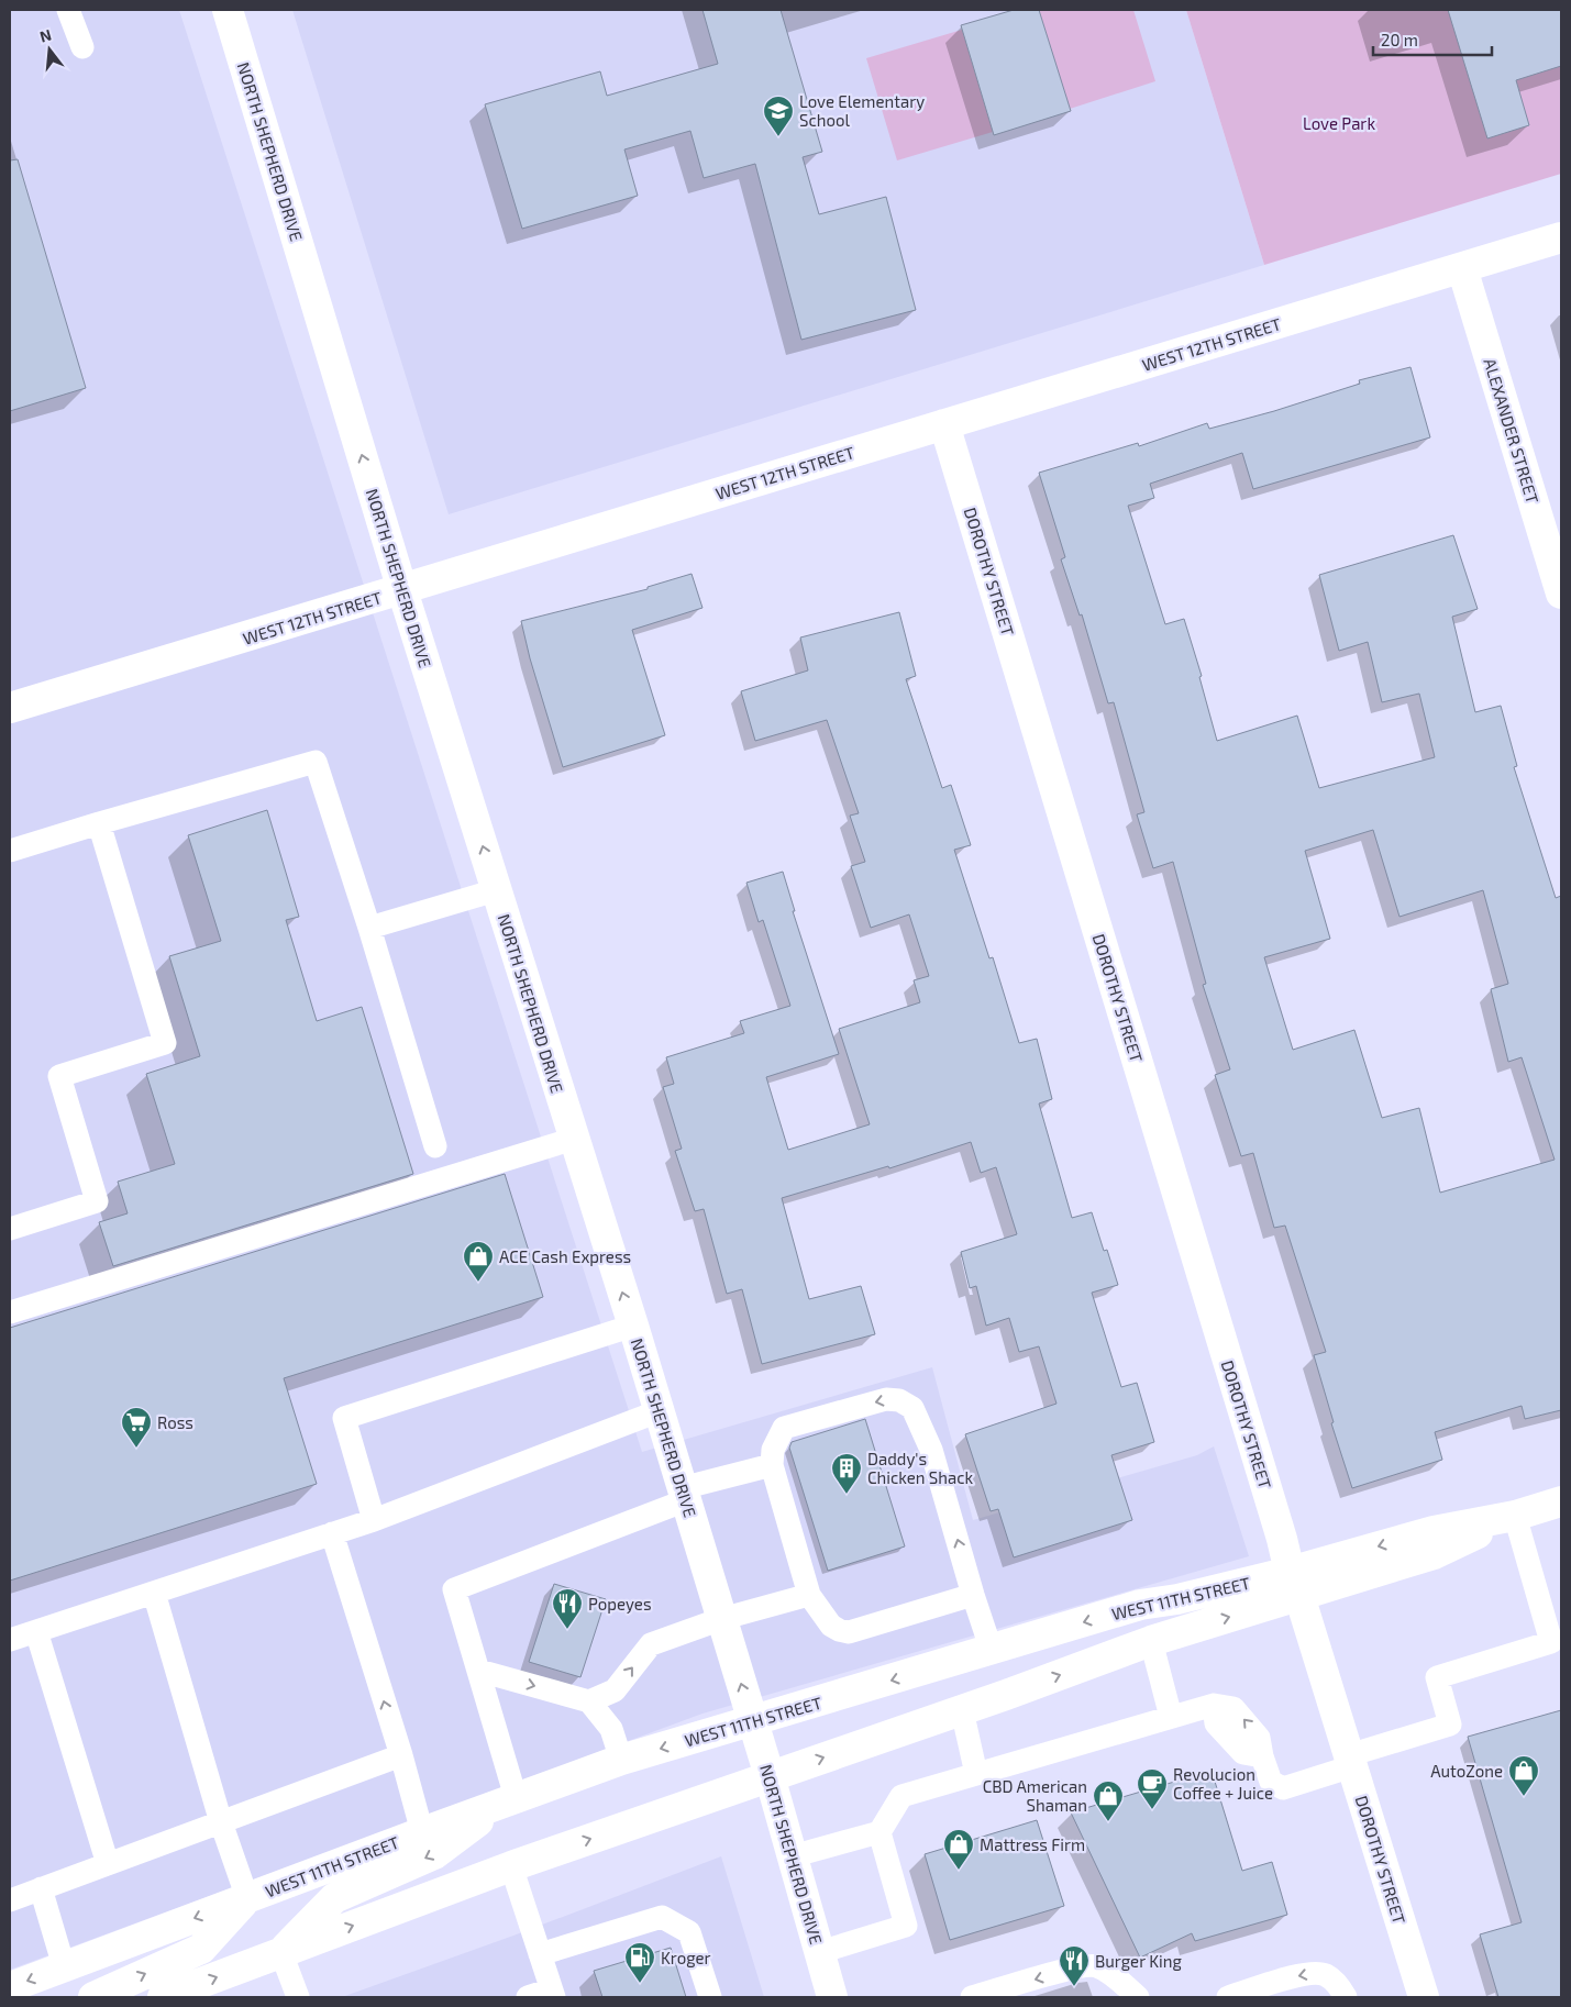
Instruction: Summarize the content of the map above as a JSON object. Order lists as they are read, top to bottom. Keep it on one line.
{"streets":{"main road":["NORTH SHEPHERD DRIVE","WEST 12TH STREET","ALEXANDER STREET","DOROTHY STREET","WEST 11TH STREET"]},"crossings":[["NORTH SHEPHERD DRIVE","WEST 12TH STREET"],["NORTH SHEPHERD DRIVE","WEST 11TH STREET"],["WEST 12TH STREET","ALEXANDER STREET"],["WEST 12TH STREET","DOROTHY STREET"],["DOROTHY STREET","WEST 11TH STREET"]],"one_way":["NORTH SHEPHERD DRIVE"],"parks":["Love Park"],"places":{"school or university":["Love Elementary School"],"shop":["ACE Cash Express","AutoZone","CBD American Shaman","Mattress Firm"],"supermarket":["Ross"],"building":["Daddy's Chicken Shack"],"restaurant":["Popeyes","Burger King"],"cafe":["Revolucion Coffee + Juice"],"fuel station":["Kroger"]},"scale_bar":"20 m","north":"top"}
